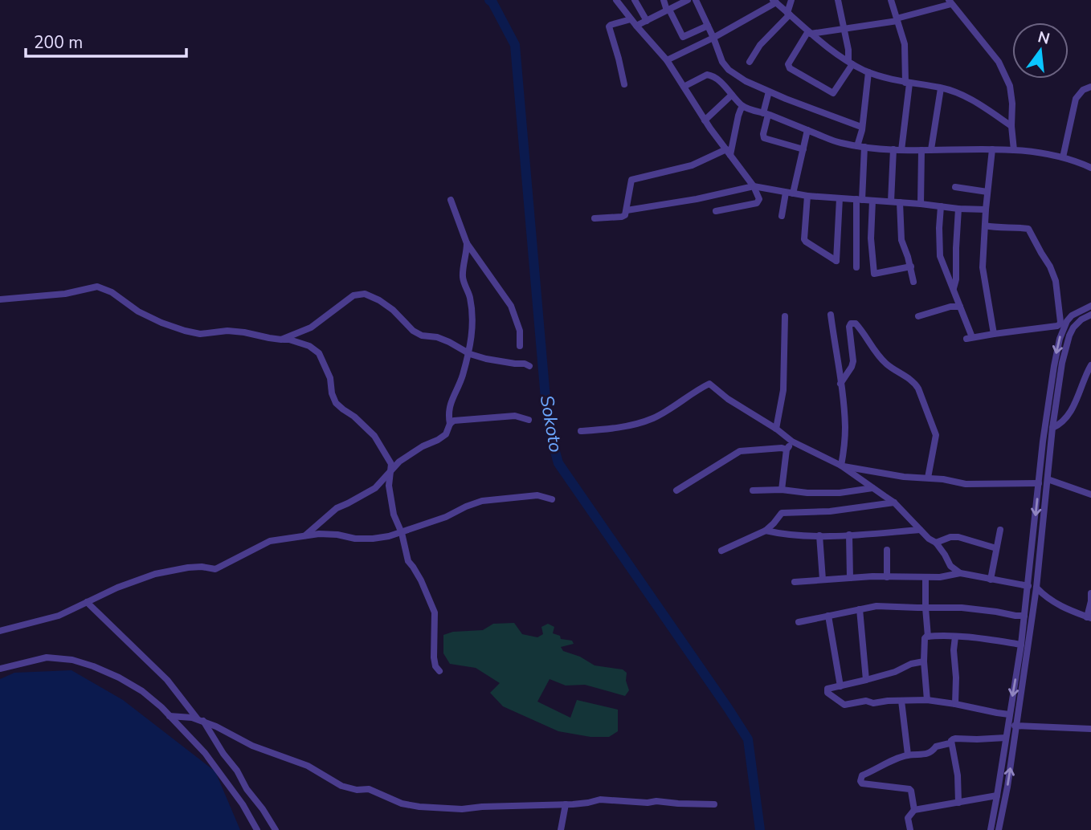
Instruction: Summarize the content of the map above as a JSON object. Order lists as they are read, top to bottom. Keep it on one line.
{"water":["Sokoto"],"scale_bar":"200 m","north":"top"}
